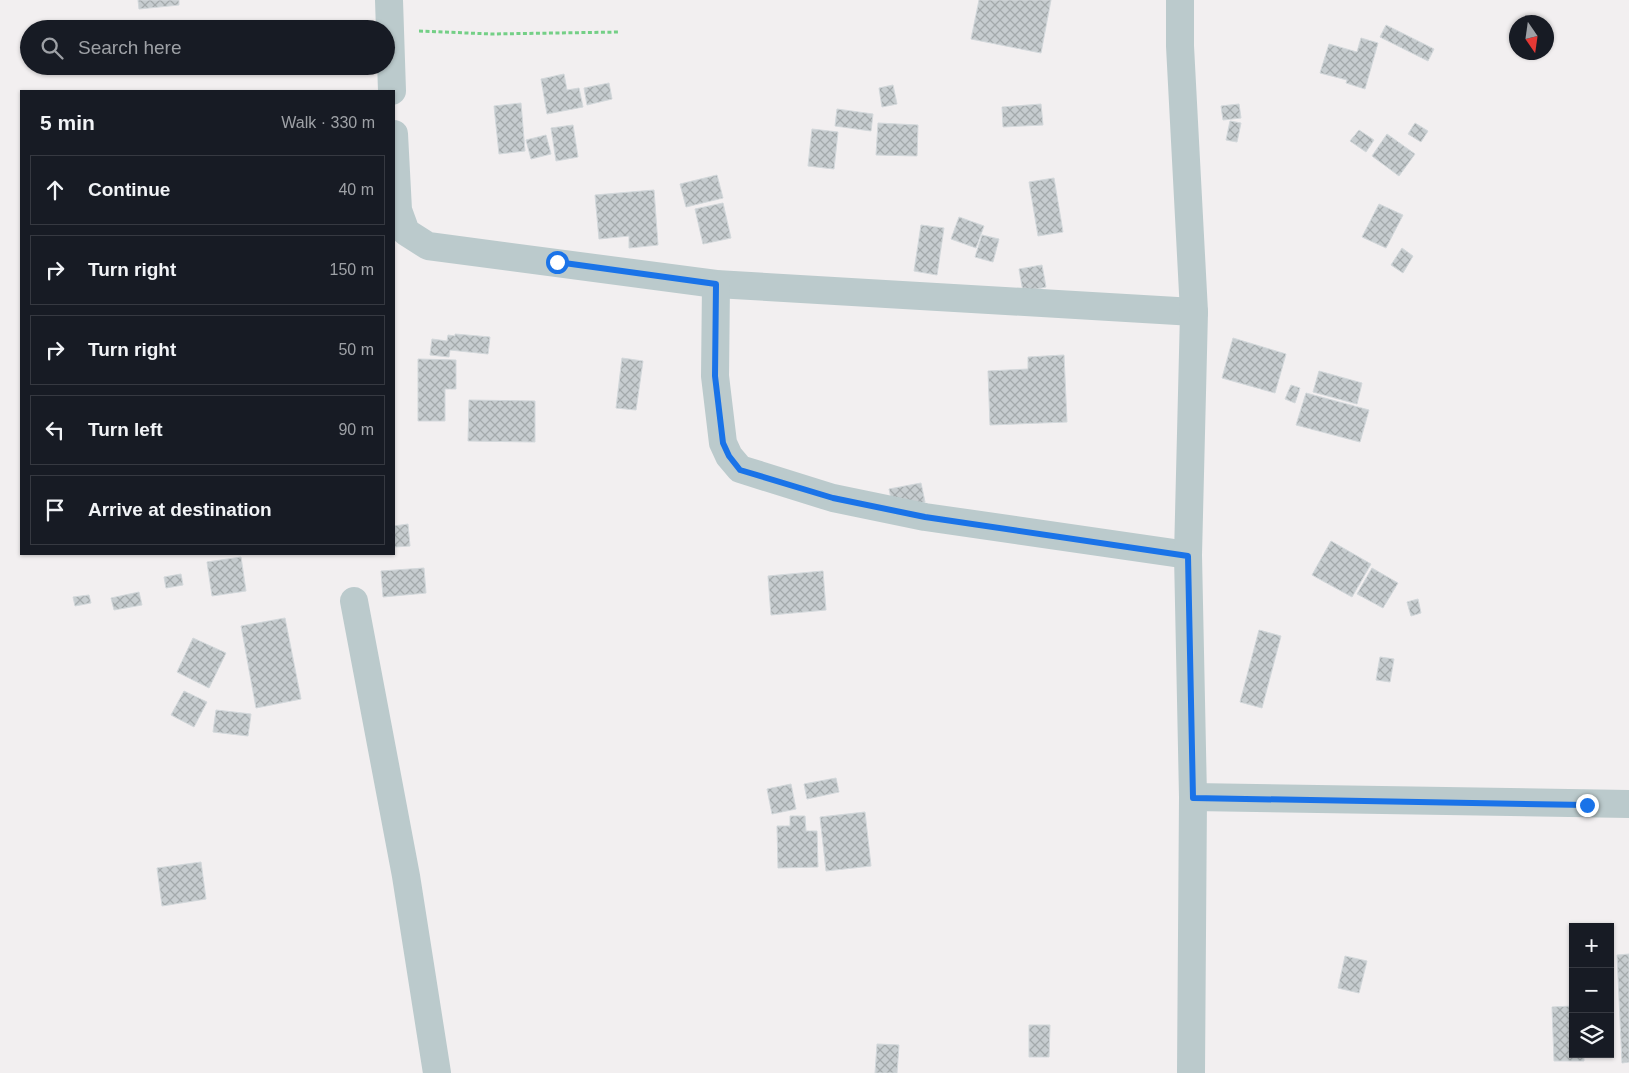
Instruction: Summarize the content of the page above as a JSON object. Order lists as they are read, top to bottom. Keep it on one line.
{"north":"bottom","page":{"search":"Search here","heading":["5 min","Walk · 330 m"],"list":[["Continue","40 m"],["Turn right","150 m"],["Turn right","50 m"],["Turn left","90 m"],"Arrive at destination"],"map_buttons":["+","−"]}}
